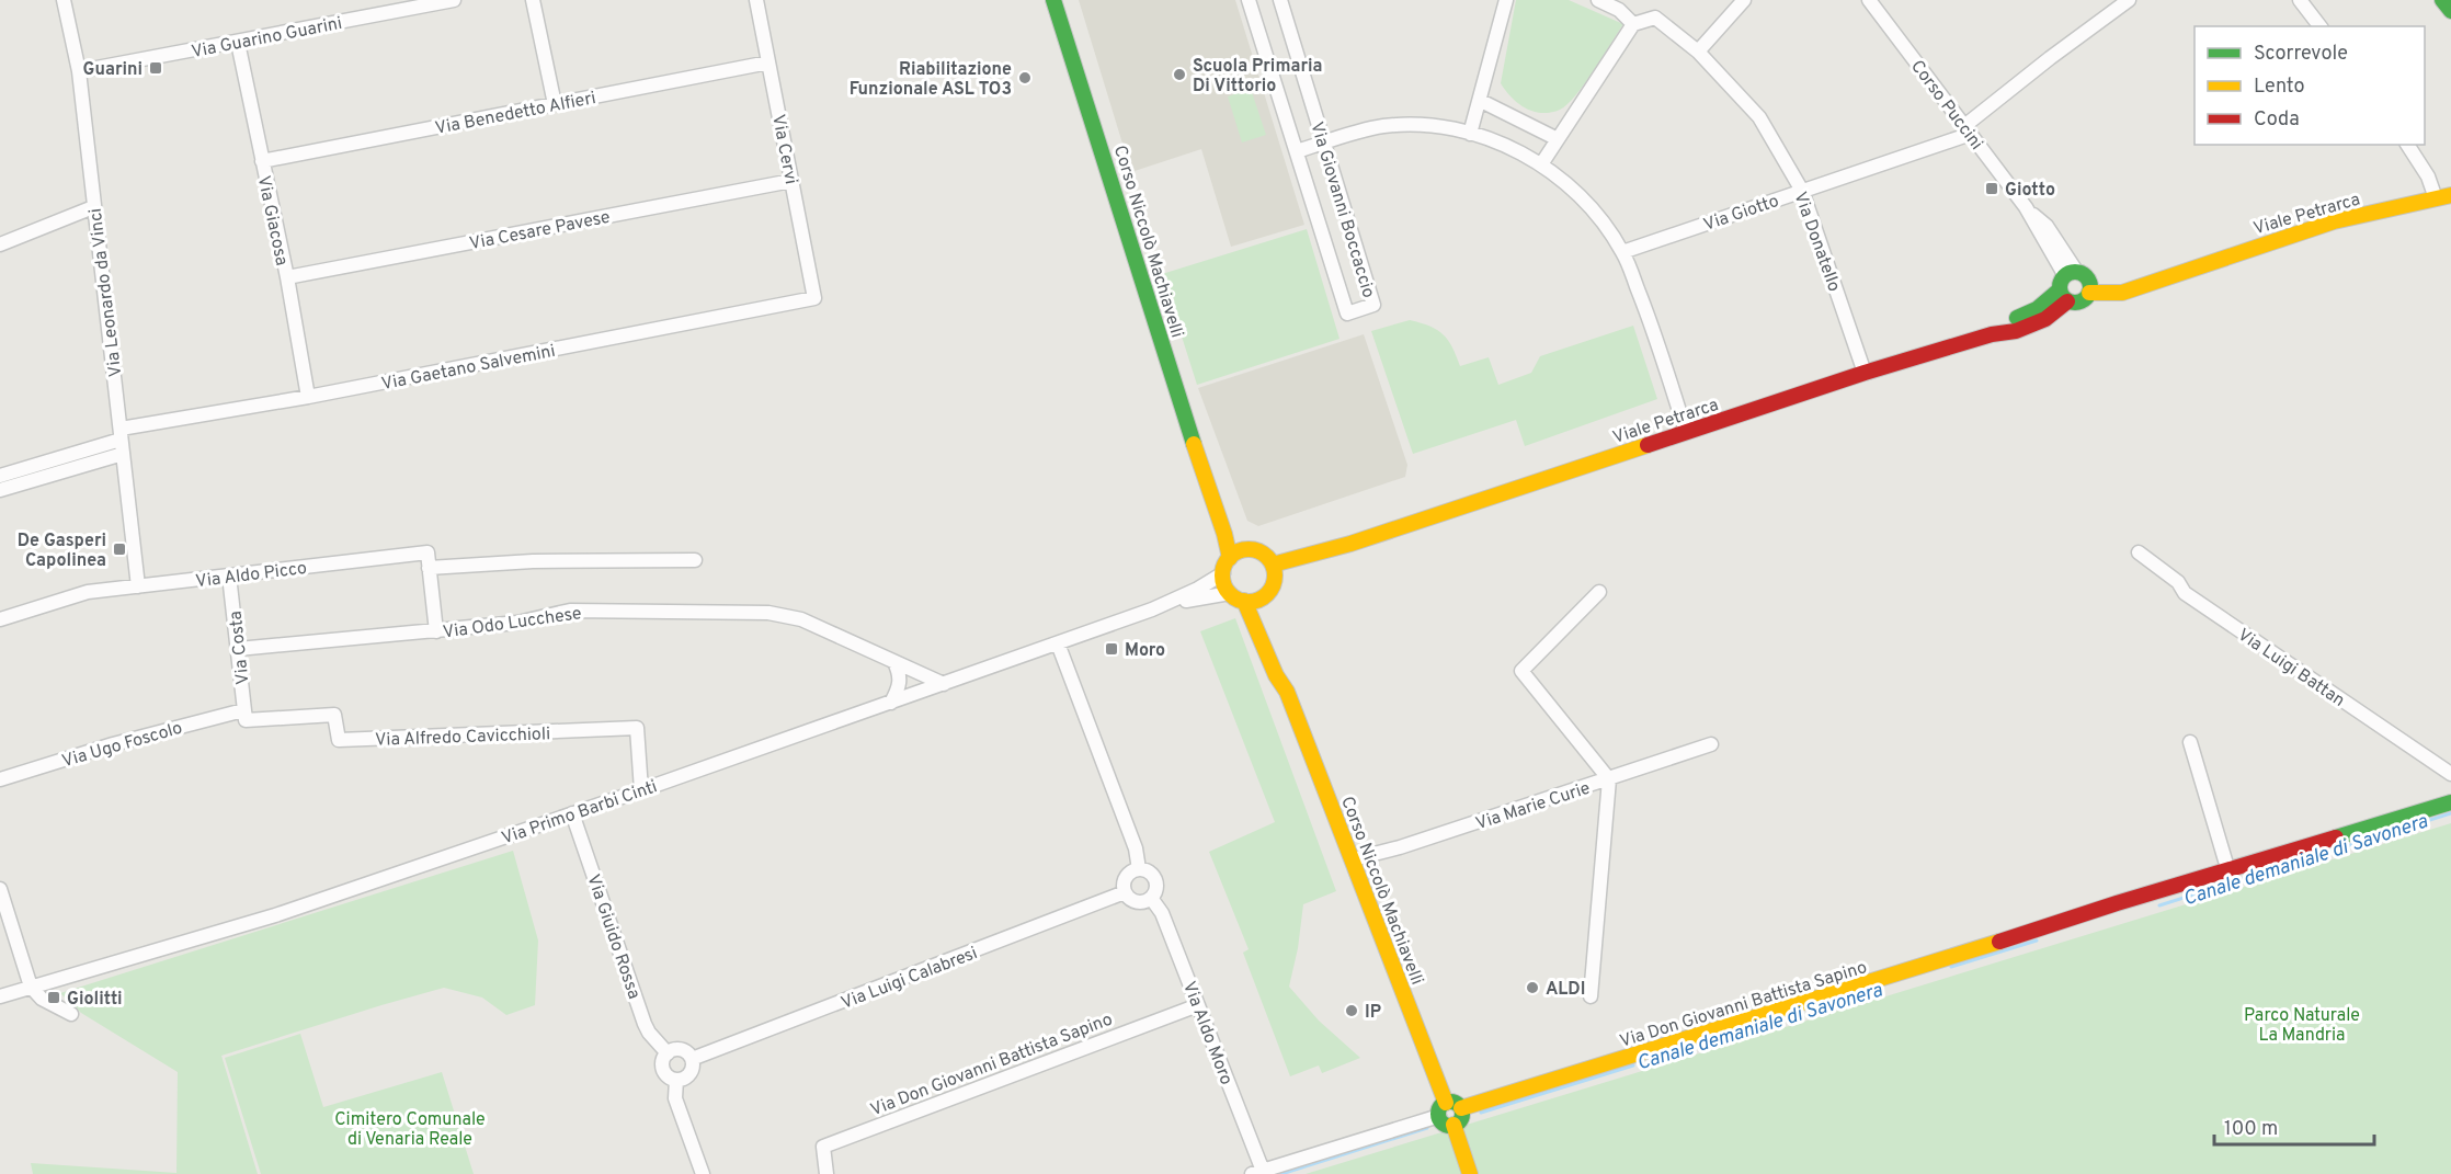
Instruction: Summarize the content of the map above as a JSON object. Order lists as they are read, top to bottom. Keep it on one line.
{"streets":{"street":["Via Guarino Guarini","Corso Puccini","Via Benedetto Alfieri","Via Cervi","Via Giovanni Boccaccio","Via Giotto","Viale Petrarca","Via Giacosa","Via Cesare Pavese","Corso Niccolò Machiavelli","Via Donatello","Via Leonardo da Vinci","Via Gaetano Salvemini","Via Aldo Picco","Via Odo Lucchese","Via Costa","Via Luigi Battan","Via Alfredo Cavicchioli","Via Ugo Foscolo","Via Marie Curie","Via Primo Barbi Cinti","Via Giuido Rossa","Via Luigi Calabresi","Via Don Giovanni Battista Sapino","Via Aldo Moro"]},"crossings":[["Via Guarino Guarini","Via Giacosa"],["Via Guarino Guarini","Via Leonardo da Vinci"],["Corso Puccini","Via Giotto"],["Corso Puccini","Viale Petrarca"],["Via Benedetto Alfieri","Via Cervi"],["Via Benedetto Alfieri","Via Giacosa"],["Via Cervi","Via Cesare Pavese"],["Via Cervi","Via Gaetano Salvemini"],["Via Giotto","Via Donatello"],["Viale Petrarca","Corso Niccolò Machiavelli"],["Viale Petrarca","Via Donatello"],["Viale Petrarca","Via Primo Barbi Cinti"],["Via Giacosa","Via Cesare Pavese"],["Via Giacosa","Via Gaetano Salvemini"],["Corso Niccolò Machiavelli","Via Marie Curie"],["Corso Niccolò Machiavelli","Via Primo Barbi Cinti"],["Via Leonardo da Vinci","Via Gaetano Salvemini"],["Via Leonardo da Vinci","Via Aldo Picco"],["Via Aldo Picco","Via Costa"],["Via Odo Lucchese","Via Costa"],["Via Costa","Via Alfredo Cavicchioli"],["Via Costa","Via Ugo Foscolo"],["Via Alfredo Cavicchioli","Via Ugo Foscolo"],["Via Alfredo Cavicchioli","Via Primo Barbi Cinti"],["Via Primo Barbi Cinti","Via Giuido Rossa"],["Via Giuido Rossa","Via Luigi Calabresi"],["Via Luigi Calabresi","Via Aldo Moro"],["Via Don Giovanni Battista Sapino","Via Aldo Moro"]],"water":["Canale demaniale di Savonera"],"parks":["Parco Naturale La Mandria","Cimitero Comunale di Venaria Reale"],"places":{"transit":["Guarini","Giotto","De Gasperi Capolinea","Moro","Giolitti"],"other":["Scuola Primaria Di Vittorio","Riabilitazione Funzionale ASL TO3","ALDI","IP"]},"legend":["Scorrevole","Lento","Coda"],"scale_bar":"100 m"}
